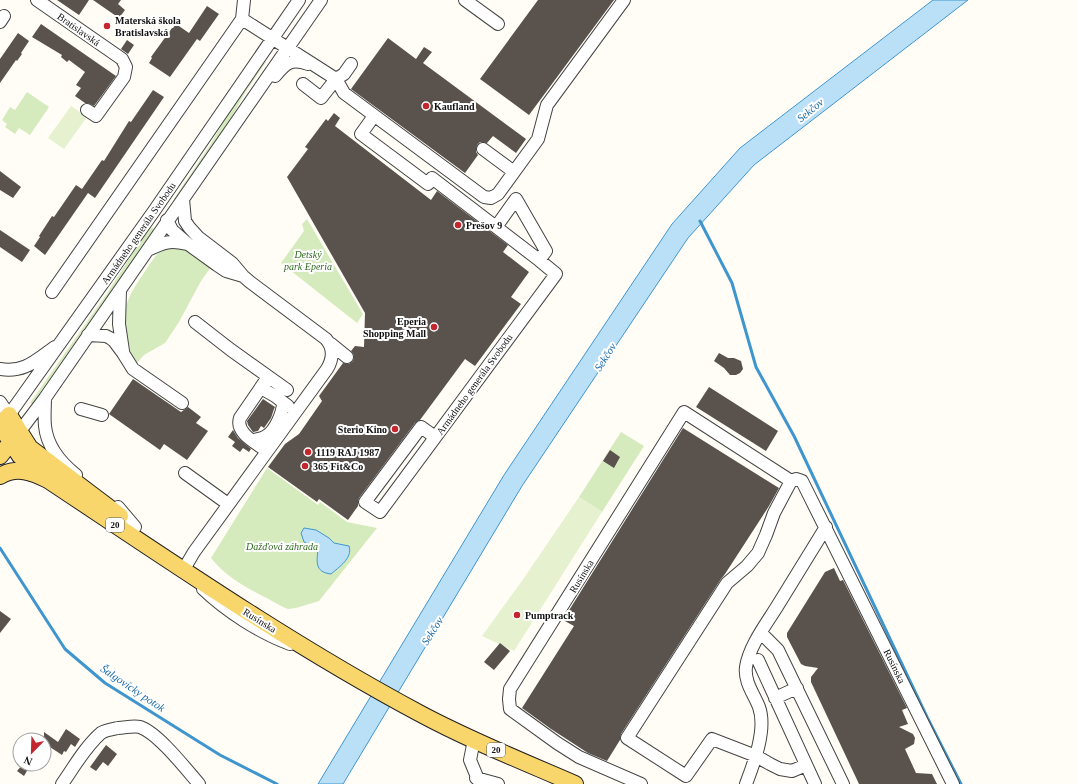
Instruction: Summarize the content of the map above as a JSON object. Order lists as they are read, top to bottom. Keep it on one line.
{"streets":{"main road":["20","Rusínska"],"street":["Bratislavská","Armádneho generála Svobodu"]},"crossings":[["Armádneho generála Svobodu","Rusínska"],["20","Rusínska"]],"water":["Sekčov","Šalgovícky potok"],"parks":["Detský park Eperia","Dažďová záhrada"],"places":["Materská škola Bratislavská","Kaufland","Prešov 9","Eperia Shopping Mall","Sterio Kino","1119 RAJ 1987","365 Fit&Co","Pumptrack"],"north":"bottom left"}
